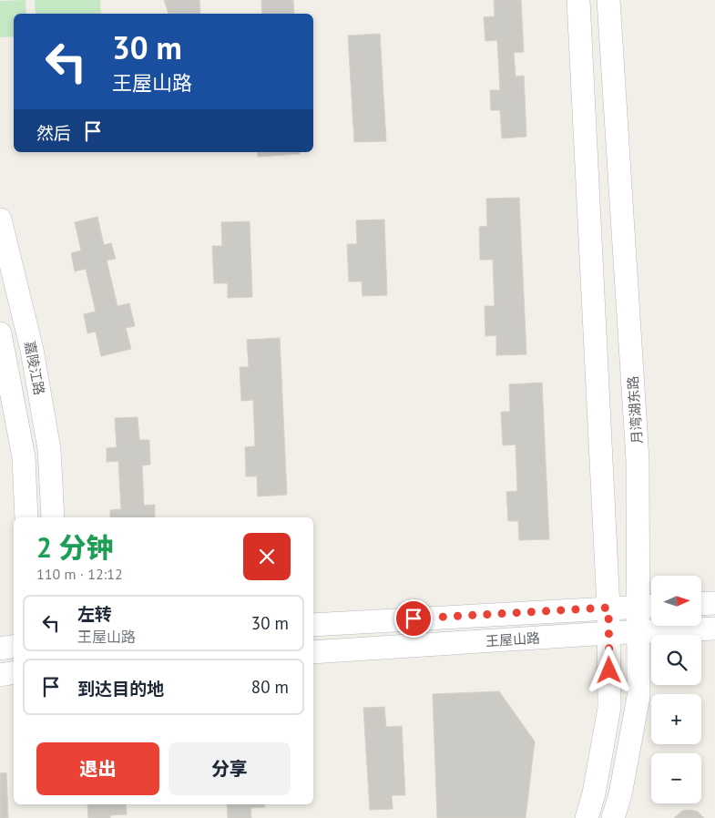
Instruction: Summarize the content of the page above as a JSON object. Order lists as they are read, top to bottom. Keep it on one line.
{"streets":{"street":["嘉陵江路","月湾湖东路","王屋山路"]},"crossings":[["月湾湖东路","王屋山路"]],"north":"right","page":{"turn":["30 m","王屋山路"],"then":"然后","heading":["2 分钟","110 m · 12:12"],"map_buttons":["+","−"],"list":[{"name":"左转","note":"王屋山路","value":"30 m"},{"name":"到达目的地","value":"80 m"}],"buttons":["退出","分享"]}}
